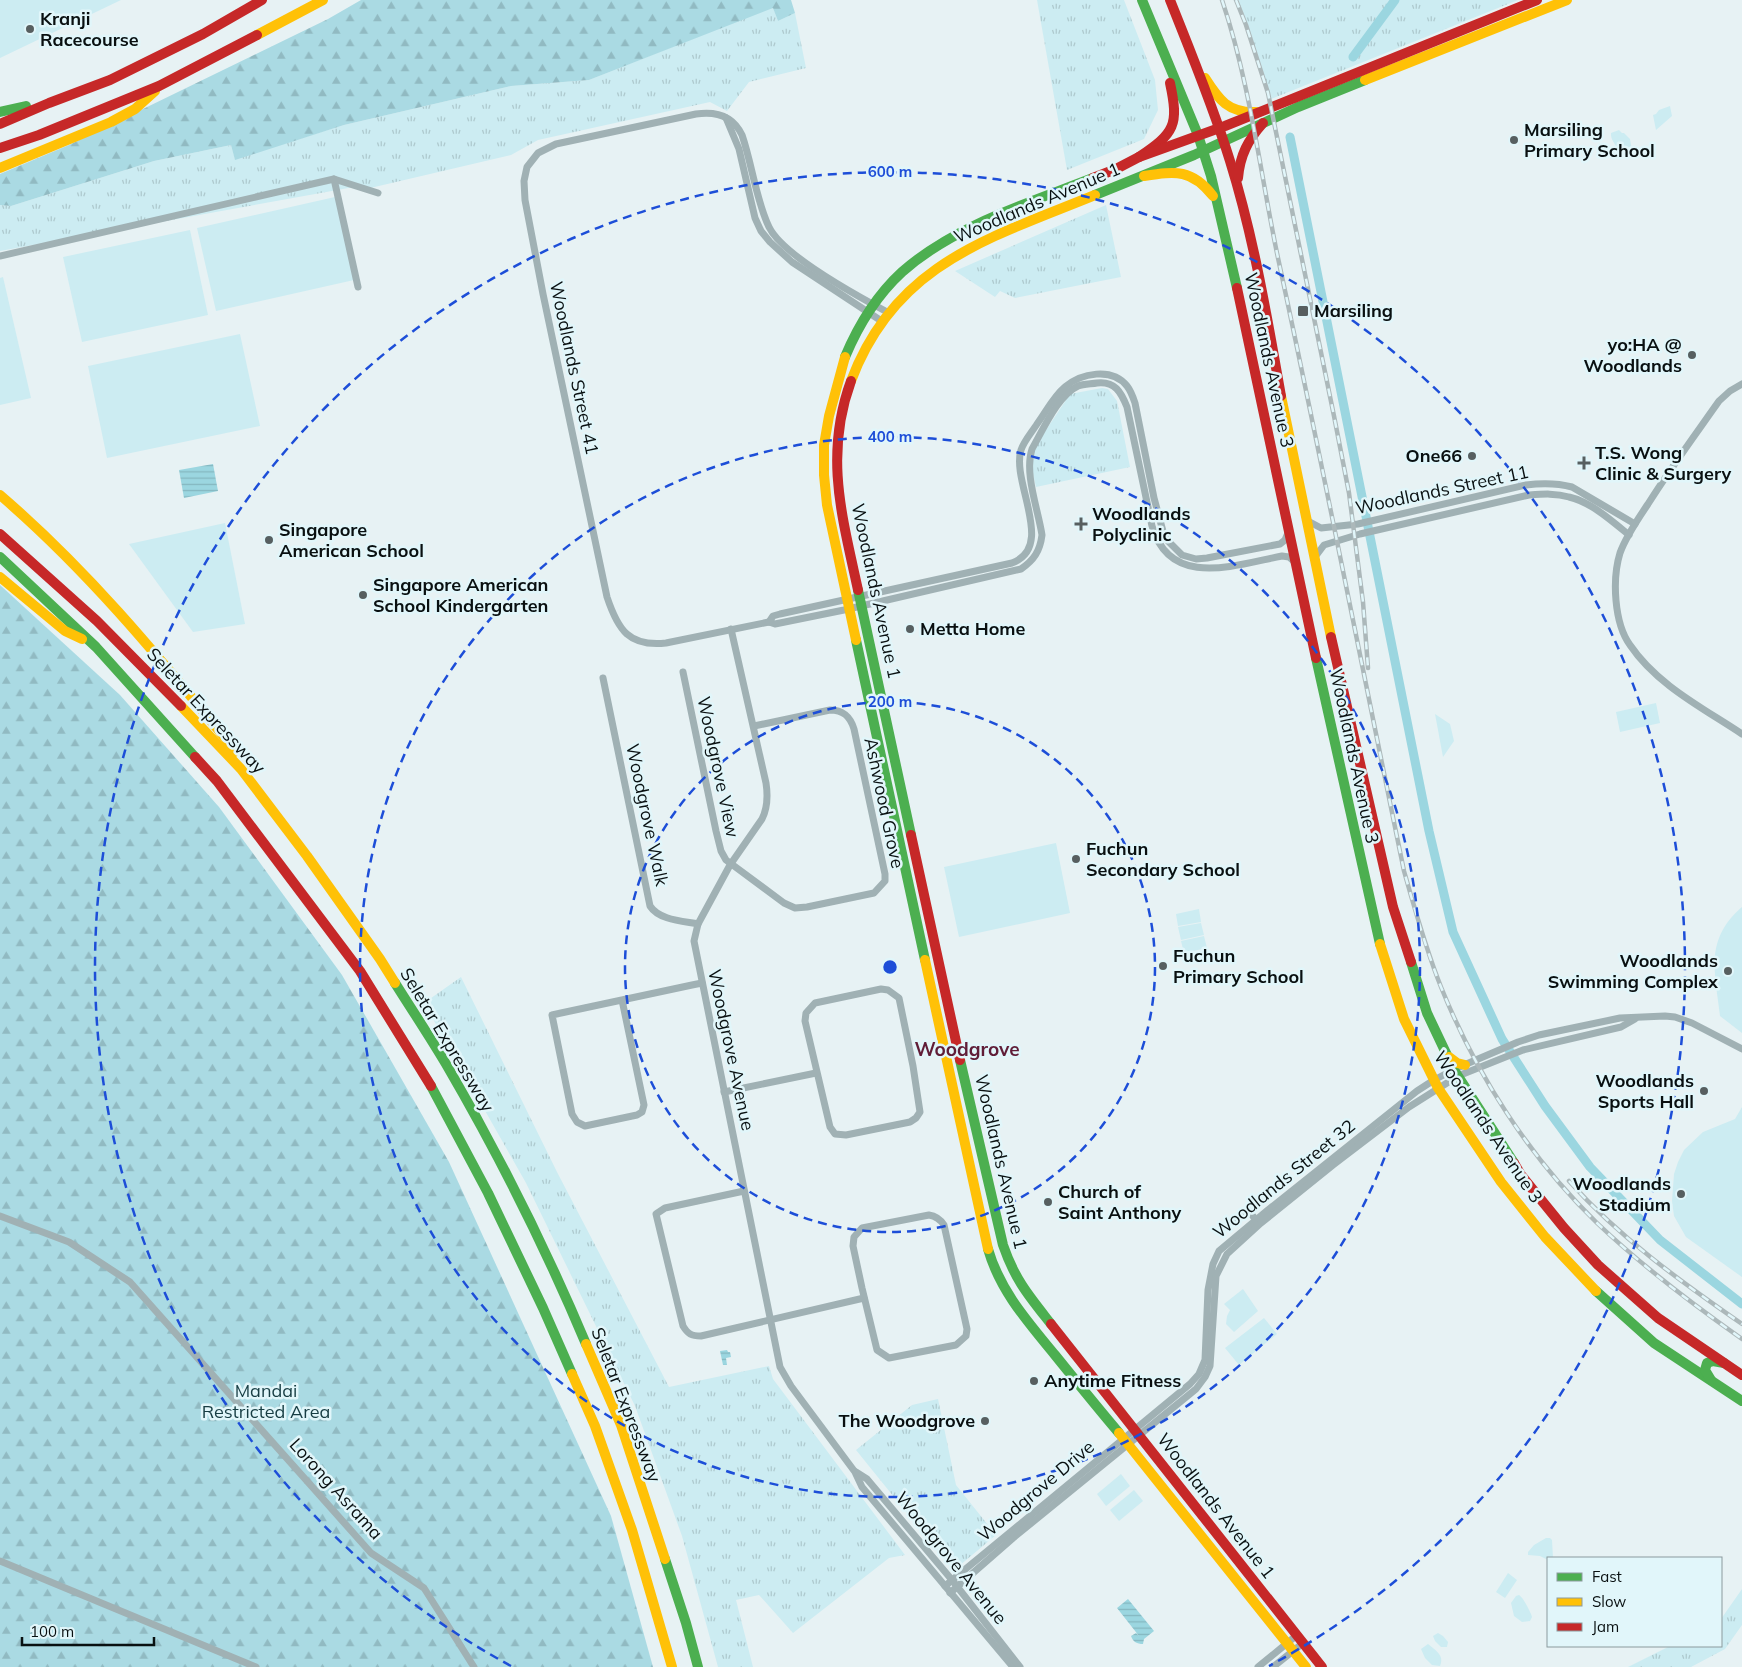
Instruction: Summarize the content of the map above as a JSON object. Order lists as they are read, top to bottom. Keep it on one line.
{"streets":{"main road":["Woodlands Avenue 1","Woodlands Avenue 3","Seletar Expressway"],"street":["Woodlands Street 41","Woodlands Street 11","Woodgrove View","Ashwood Grove","Woodgrove Walk","Woodgrove Avenue","Woodlands Street 32","Lorong Asrama","Woodgrove Drive"]},"crossings":[["Woodlands Avenue 1","Woodlands Avenue 3"],["Woodlands Avenue 1","Woodlands Street 41"],["Woodlands Avenue 1","Woodlands Street 32"],["Woodlands Avenue 1","Woodgrove Drive"],["Woodlands Avenue 3","Woodlands Street 11"],["Woodlands Avenue 3","Woodlands Street 32"],["Woodlands Street 41","Woodgrove Avenue"],["Woodgrove View","Ashwood Grove"],["Woodgrove View","Woodgrove Avenue"],["Ashwood Grove","Woodgrove Avenue"],["Woodgrove Walk","Woodgrove Avenue"],["Woodgrove Avenue","Woodgrove Drive"],["Woodlands Street 32","Woodgrove Drive"]],"districts":["Woodgrove"],"parks":["Mandai Restricted Area"],"places":{"other":["Kranji Racecourse","Marsiling Primary School","yo:HA @ Woodlands","One66","Singapore American School","Singapore American School Kindergarten","Metta Home","Fuchun Secondary School","Fuchun Primary School","Woodlands Swimming Complex","Woodlands Sports Hall","Woodlands Stadium","Church of Saint Anthony","Anytime Fitness","The Woodgrove"],"transit":["Marsiling"],"health":["T.S. Wong Clinic & Surgery","Woodlands Polyclinic"]},"legend":["Fast","Slow","Jam"],"scale_bar":"100 m","rings":["600 m","400 m","200 m"]}
